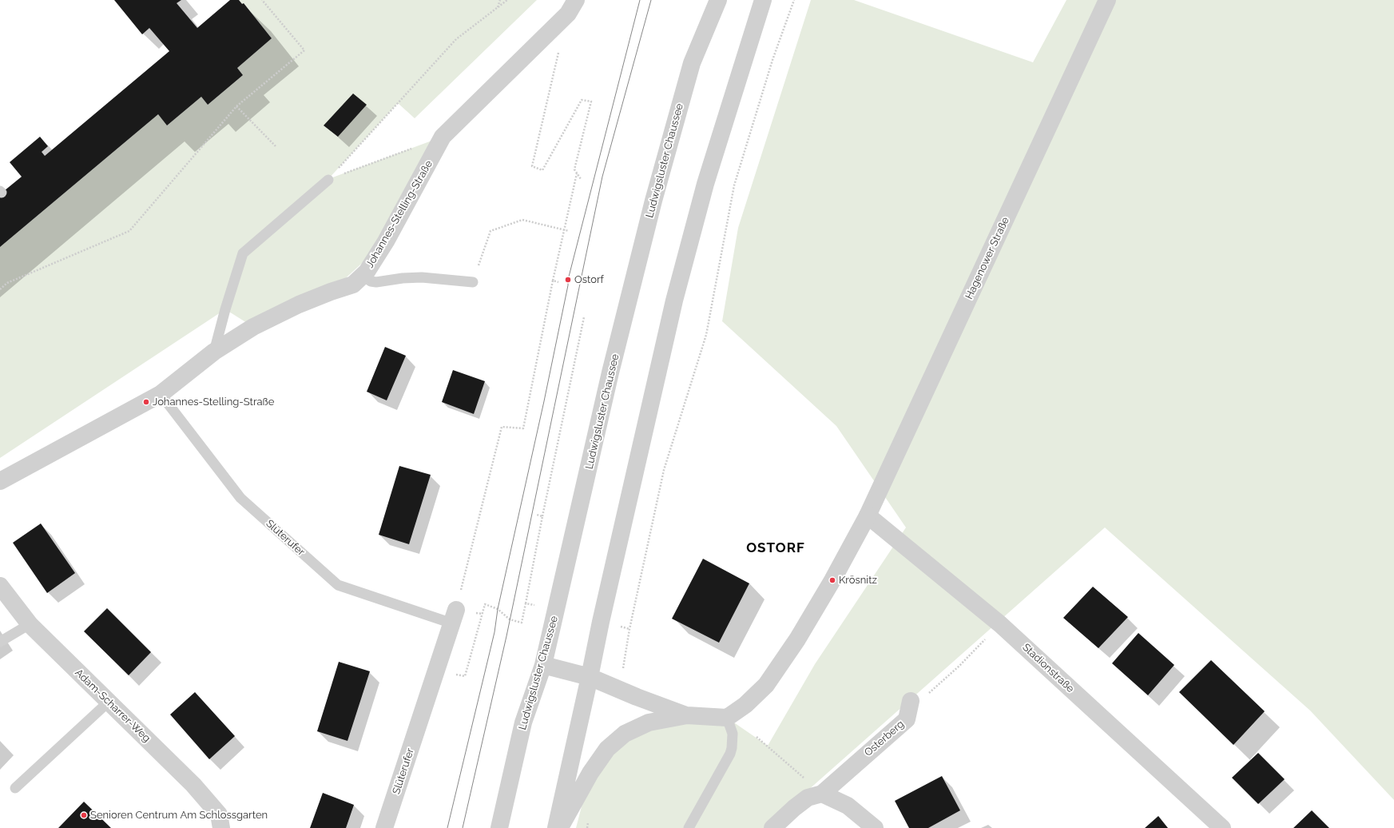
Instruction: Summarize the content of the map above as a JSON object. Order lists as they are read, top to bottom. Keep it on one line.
{"streets":{"street":["Ludwigsluster Chaussee","Johannes-Stelling-Straße","Hagenower Straße","Slüterufer","Stadionstraße","Adam-Scharrer-Weg","Osterberg"]},"crossings":[["Johannes-Stelling-Straße","Slüterufer"],["Hagenower Straße","Stadionstraße"]],"districts":["OSTORF"],"places":["Ostorf","Johannes-Stelling-Straße","Krösnitz","Senioren Centrum Am Schlossgarten"]}
